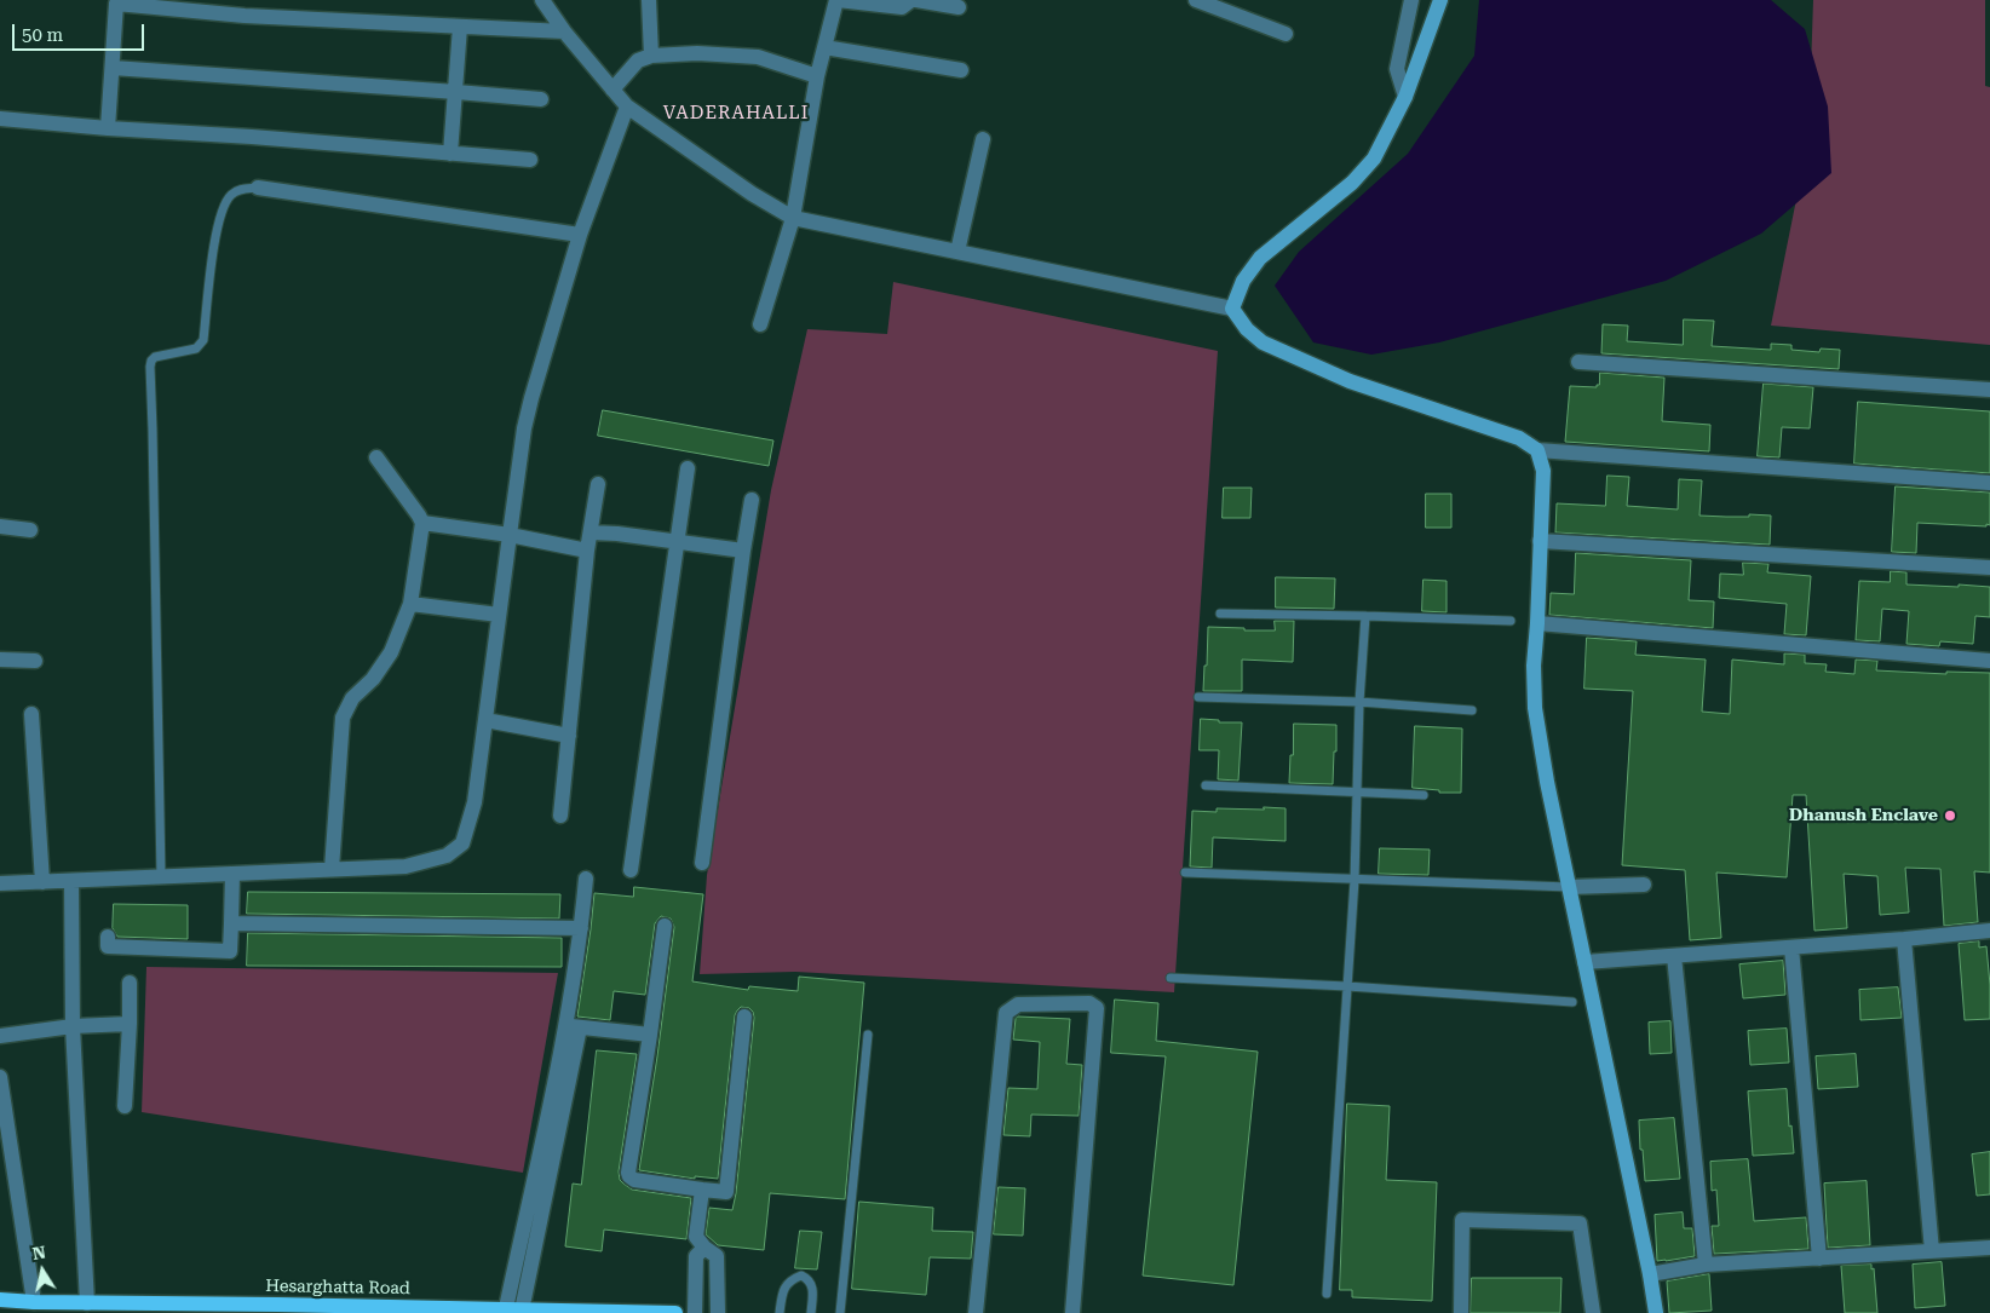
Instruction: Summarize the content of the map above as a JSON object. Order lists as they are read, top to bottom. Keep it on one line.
{"streets":{"main road":["Hesarghatta Road"]},"districts":["VADERAHALLI"],"places":["Dhanush Enclave"],"scale_bar":"50 m","north":"top"}
